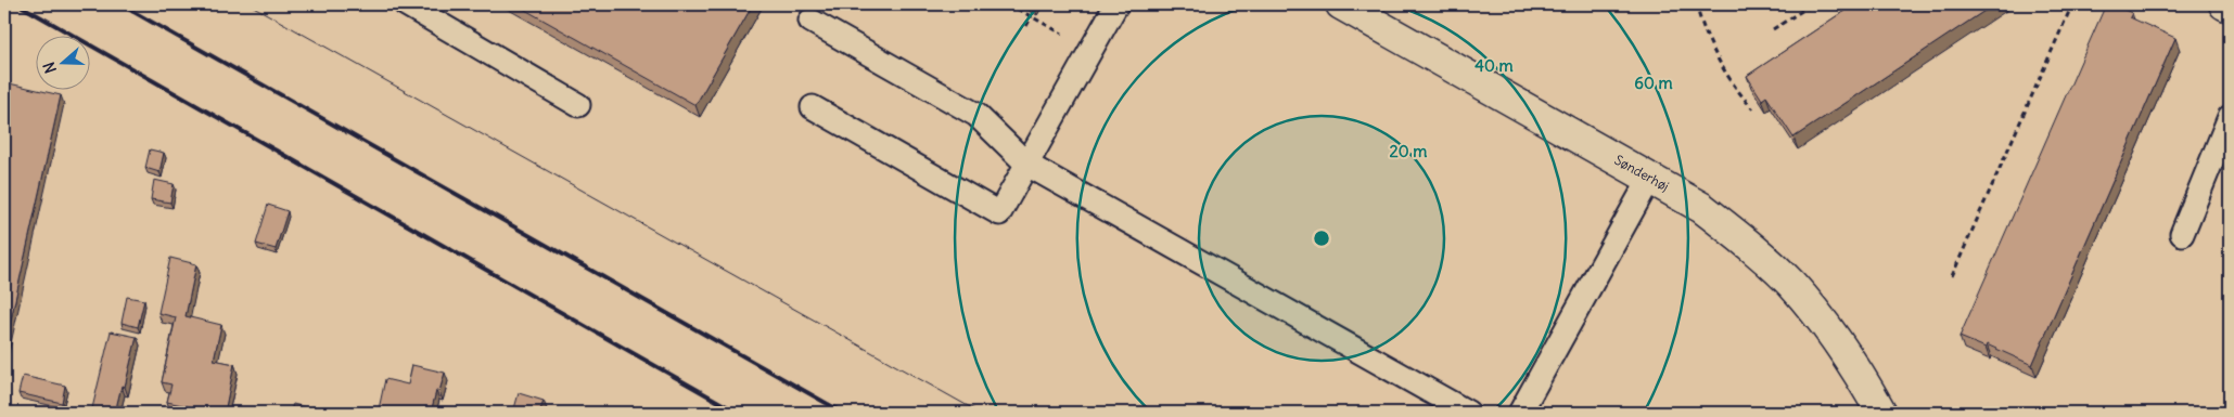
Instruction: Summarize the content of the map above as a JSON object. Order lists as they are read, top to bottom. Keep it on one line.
{"streets":{"street":["Sønderhøj"]},"north":"left","rings":["40 m","60 m","20 m"]}
